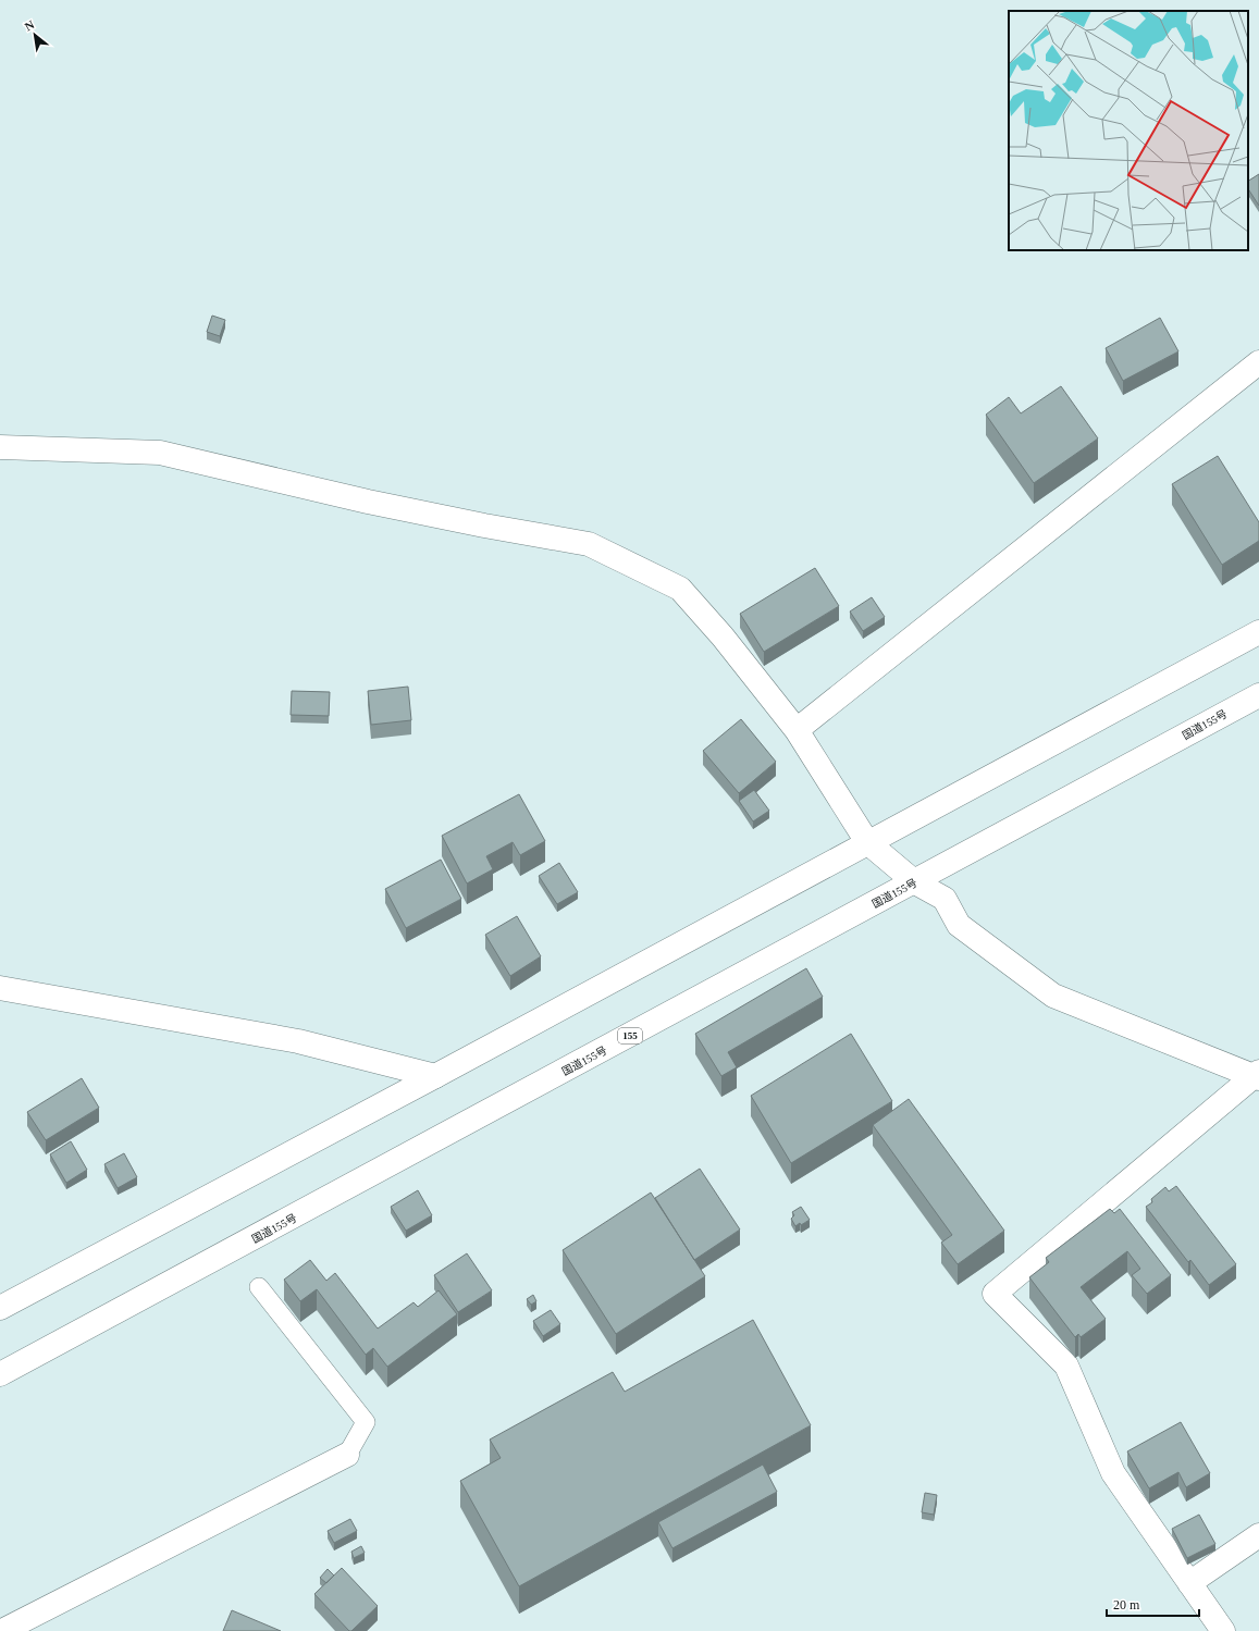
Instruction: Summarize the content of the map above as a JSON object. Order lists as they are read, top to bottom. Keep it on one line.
{"streets":{"main road":["国道155号","155"]},"scale_bar":"20 m","north":"top left"}
